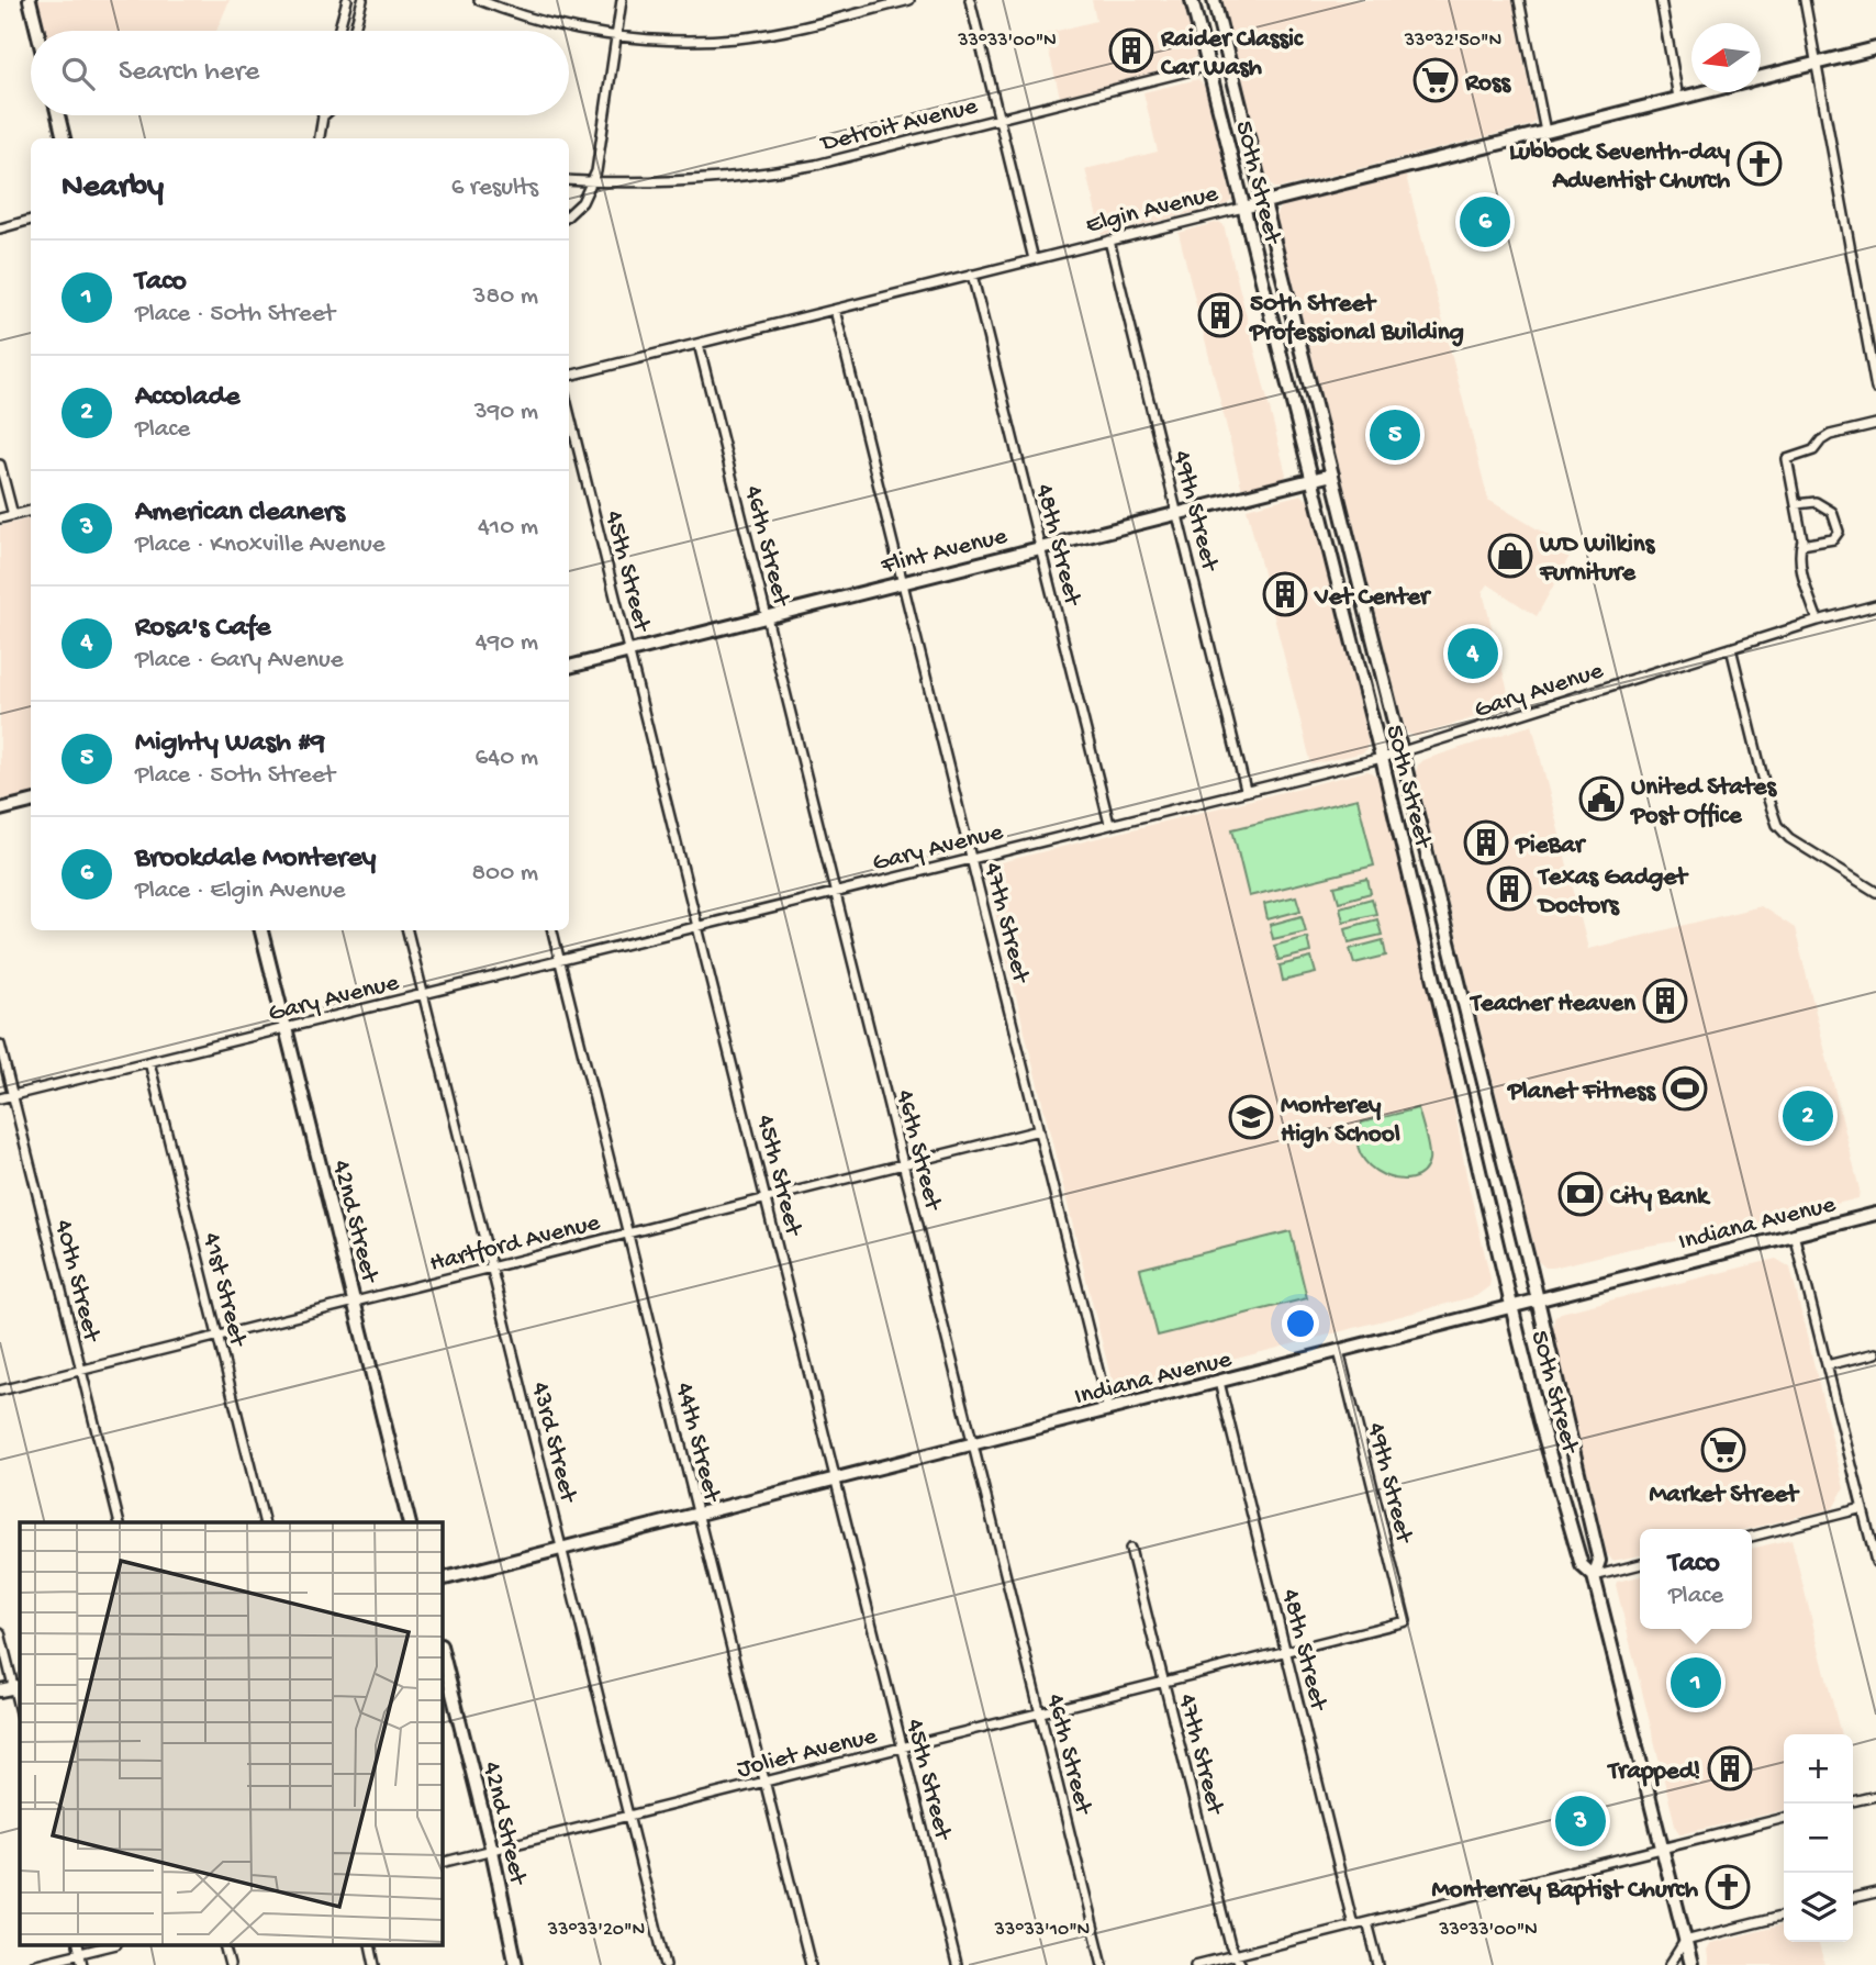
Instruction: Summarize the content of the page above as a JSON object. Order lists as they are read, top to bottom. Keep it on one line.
{"streets":{"main road":["50th Street","Elgin Avenue","Flint Avenue","42nd Street","Indiana Avenue"],"street":["Detroit Avenue","49th Street","48th Street","46th Street","45th Street","Gary Avenue","47th Street","Hartford Avenue","40th Street","41st Street","43rd Street","44th Street","Joliet Avenue"]},"crossings":[["Detroit Avenue","50th Street"],["50th Street","Elgin Avenue"],["50th Street","Flint Avenue"],["50th Street","Gary Avenue"],["50th Street","Indiana Avenue"],["Elgin Avenue","49th Street"],["Elgin Avenue","48th Street"],["Elgin Avenue","46th Street"],["Elgin Avenue","47th Street"],["49th Street","Flint Avenue"],["49th Street","Gary Avenue"],["49th Street","Indiana Avenue"],["49th Street","Joliet Avenue"],["48th Street","Flint Avenue"],["48th Street","Gary Avenue"],["48th Street","Indiana Avenue"],["48th Street","Joliet Avenue"],["46th Street","Flint Avenue"],["46th Street","Gary Avenue"],["46th Street","Indiana Avenue"],["46th Street","Hartford Avenue"],["46th Street","Joliet Avenue"],["Flint Avenue","45th Street"],["Flint Avenue","47th Street"],["45th Street","Gary Avenue"],["45th Street","Indiana Avenue"],["45th Street","Hartford Avenue"],["45th Street","Joliet Avenue"],["Gary Avenue","47th Street"],["Gary Avenue","42nd Street"],["Gary Avenue","40th Street"],["Gary Avenue","41st Street"],["Gary Avenue","43rd Street"],["Gary Avenue","44th Street"],["47th Street","Indiana Avenue"],["47th Street","Hartford Avenue"],["47th Street","Joliet Avenue"],["42nd Street","Hartford Avenue"],["42nd Street","Joliet Avenue"],["Indiana Avenue","43rd Street"],["Indiana Avenue","44th Street"],["Hartford Avenue","40th Street"],["Hartford Avenue","41st Street"],["Hartford Avenue","43rd Street"],["Hartford Avenue","44th Street"],["43rd Street","Joliet Avenue"],["44th Street","Joliet Avenue"]],"places":{"building":["Raider Classic Car Wash","50th Street Professional Building","Vet Center","PieBar","Texas Gadget Doctors","Teacher Heaven","Trapped!"],"supermarket":["Ross","Market Street"],"church":["Lubbock Seventh-day Adventist Church","Monterrey Baptist Church"],"shop":["WD Wilkins Furniture"],"public building":["United States Post Office"],"sports":["Planet Fitness"],"school or university":["Monterey High School"],"bank":["City Bank"]},"north":"left","page":{"search":"Search here","heading":["Nearby","6 results"],"pins":["6","5","4","2","1","3"],"list":[{"mark":"1","name":"Taco","note":"Place · 50th Street","value":"380 m"},{"mark":"2","name":"Accolade","note":"Place","value":"390 m"},{"mark":"3","name":"American cleaners","note":"Place · Knoxville Avenue","value":"410 m"},{"mark":"4","name":"Rosa's Cafe","note":"Place · Gary Avenue","value":"490 m"},{"mark":"5","name":"Mighty Wash #9","note":"Place · 50th Street","value":"640 m"},{"mark":"6","name":"Brookdale Monterey","note":"Place · Elgin Avenue","value":"800 m"}],"popup":["Taco","Place"],"map_buttons":["+","−"]},"coordinates":["33°33'00\"N","33°32'50\"N","33°33'20\"N","33°33'10\"N"]}
